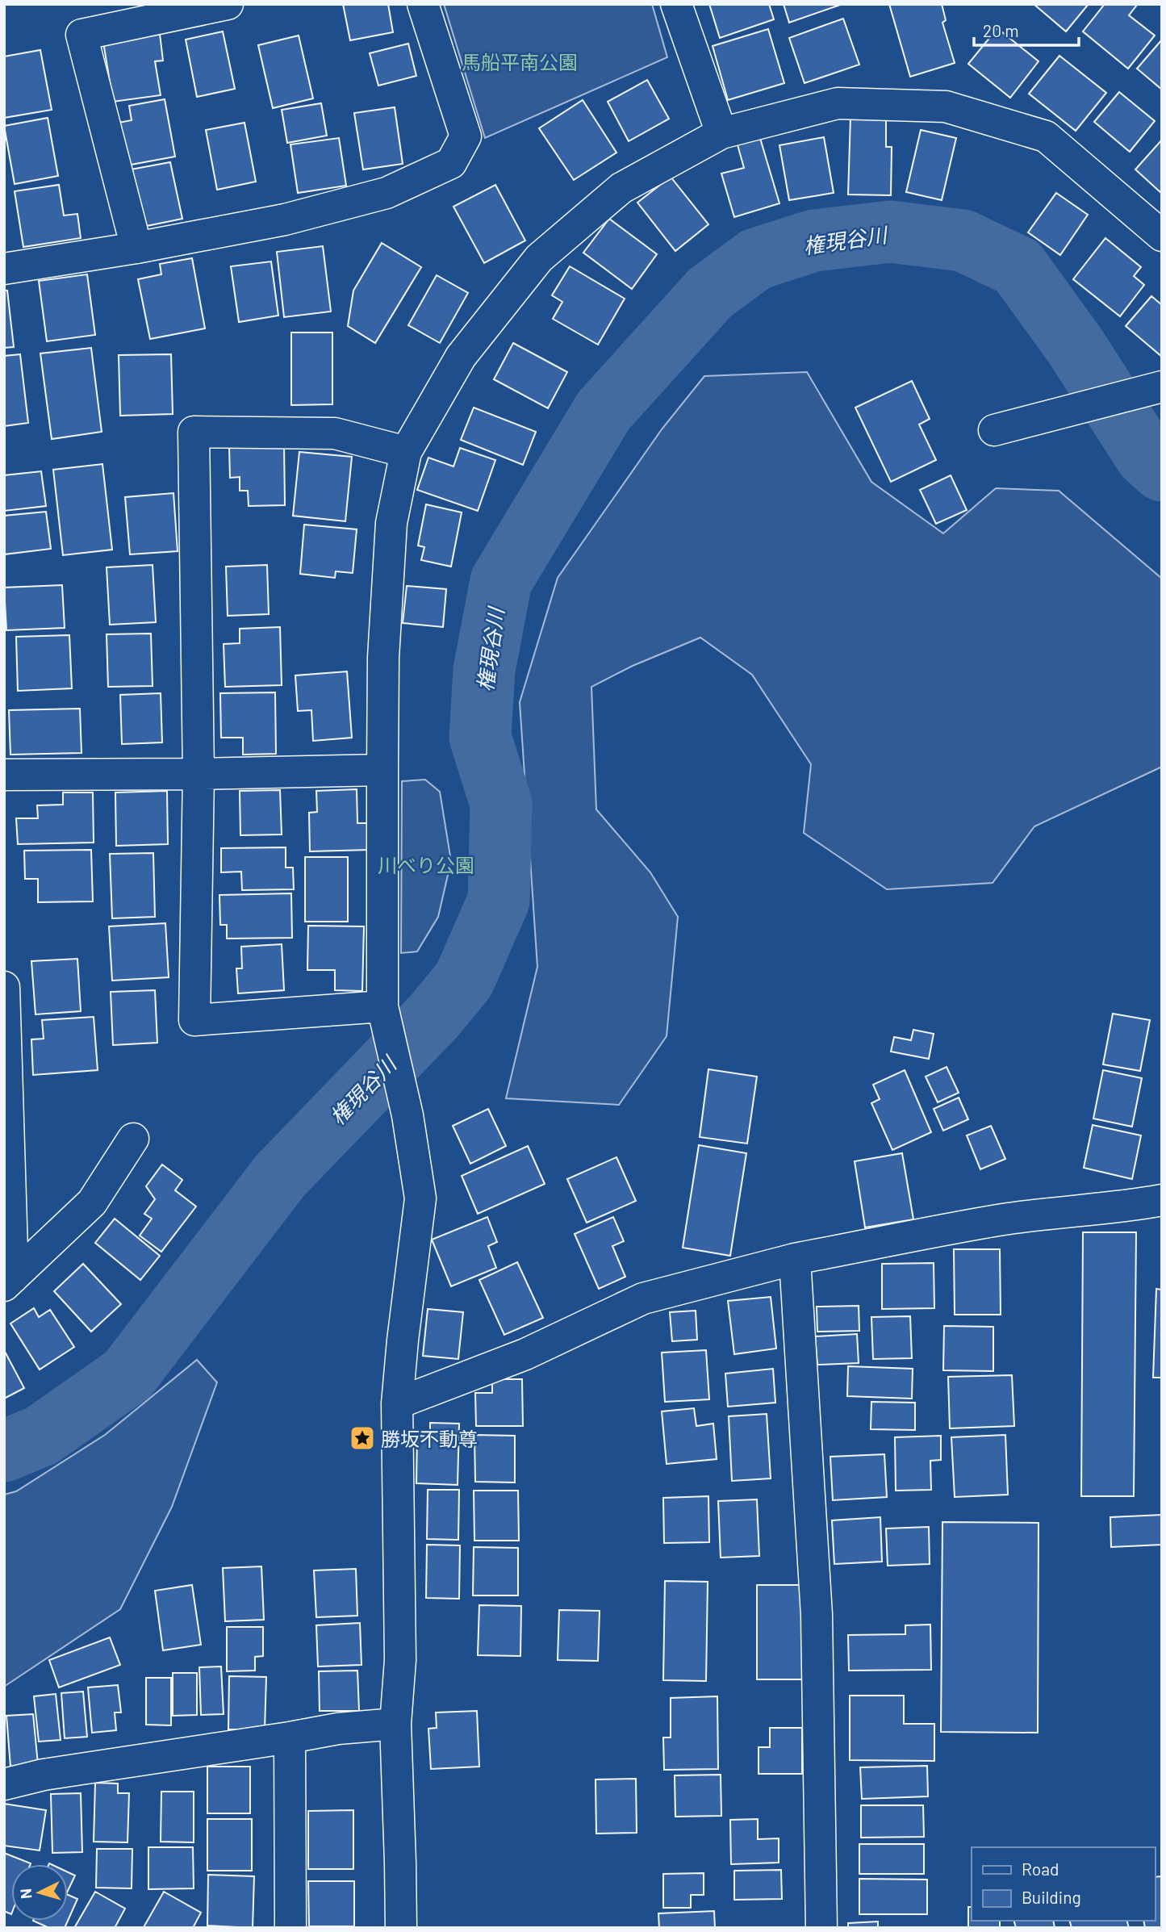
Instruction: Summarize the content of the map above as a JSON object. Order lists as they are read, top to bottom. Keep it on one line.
{"water":["権現谷川"],"parks":["馬船平南公園","川べり公園"],"places":{"place":["勝坂不動尊"]},"legend":["Road","Building"],"scale_bar":"20 m","north":"left"}
